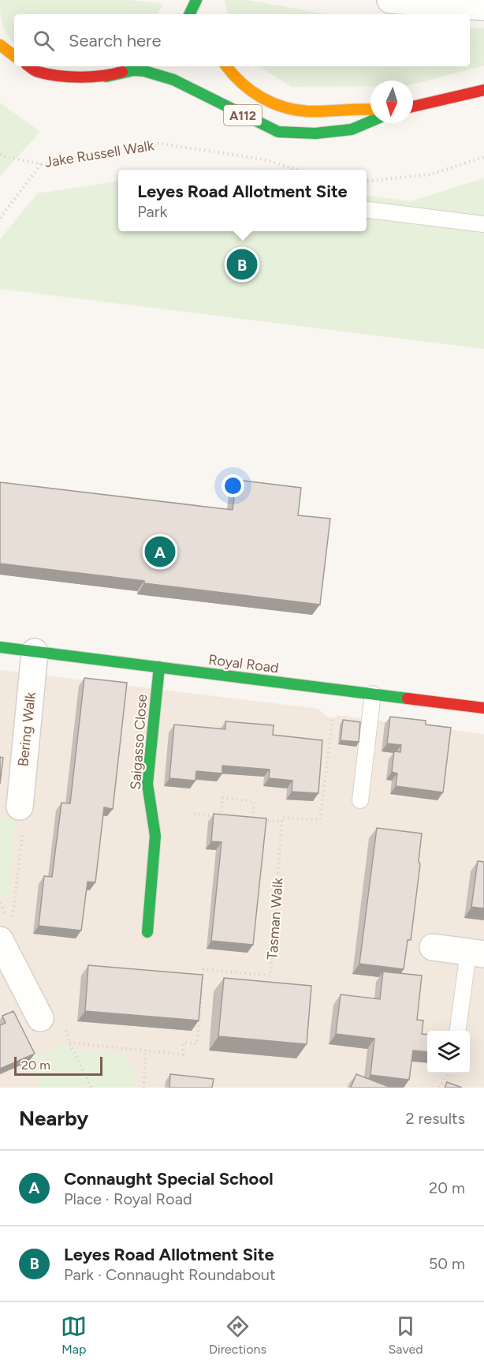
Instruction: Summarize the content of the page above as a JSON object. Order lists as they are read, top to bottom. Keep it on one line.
{"streets":{"street":["A112","Royal Road","Bering Walk","Saigasso Close"],"path":["Jake Russell Walk","Tasman Walk"]},"crossings":[["Royal Road","Bering Walk"],["Royal Road","Saigasso Close"]],"scale_bar":"20 m","north":"bottom","page":{"search":"Search here","popup":["Leyes Road Allotment Site","Park"],"pins":["B","A"],"scale":"20 m","heading":["Nearby","2 results"],"list":[{"mark":"A","name":"Connaught Special School","note":"Place · Royal Road","value":"20 m"},{"mark":"B","name":"Leyes Road Allotment Site","note":"Park · Connaught Roundabout","value":"50 m"}],"nav":["Map","Directions","Saved"]}}
